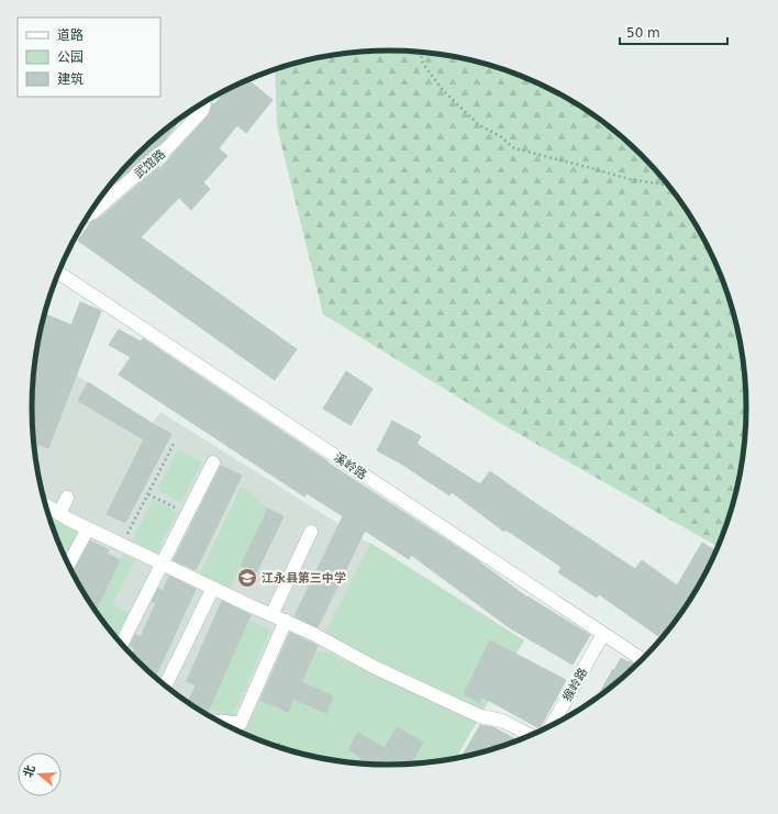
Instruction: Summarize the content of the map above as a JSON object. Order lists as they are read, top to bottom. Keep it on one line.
{"streets":{"street":["武馆路","溪岭路","猴岭路"]},"crossings":[["溪岭路","猴岭路"]],"places":{"school or university":["江永县第三中学"]},"legend":["道路","公园","建筑"],"scale_bar":"50 m","north":"left"}
